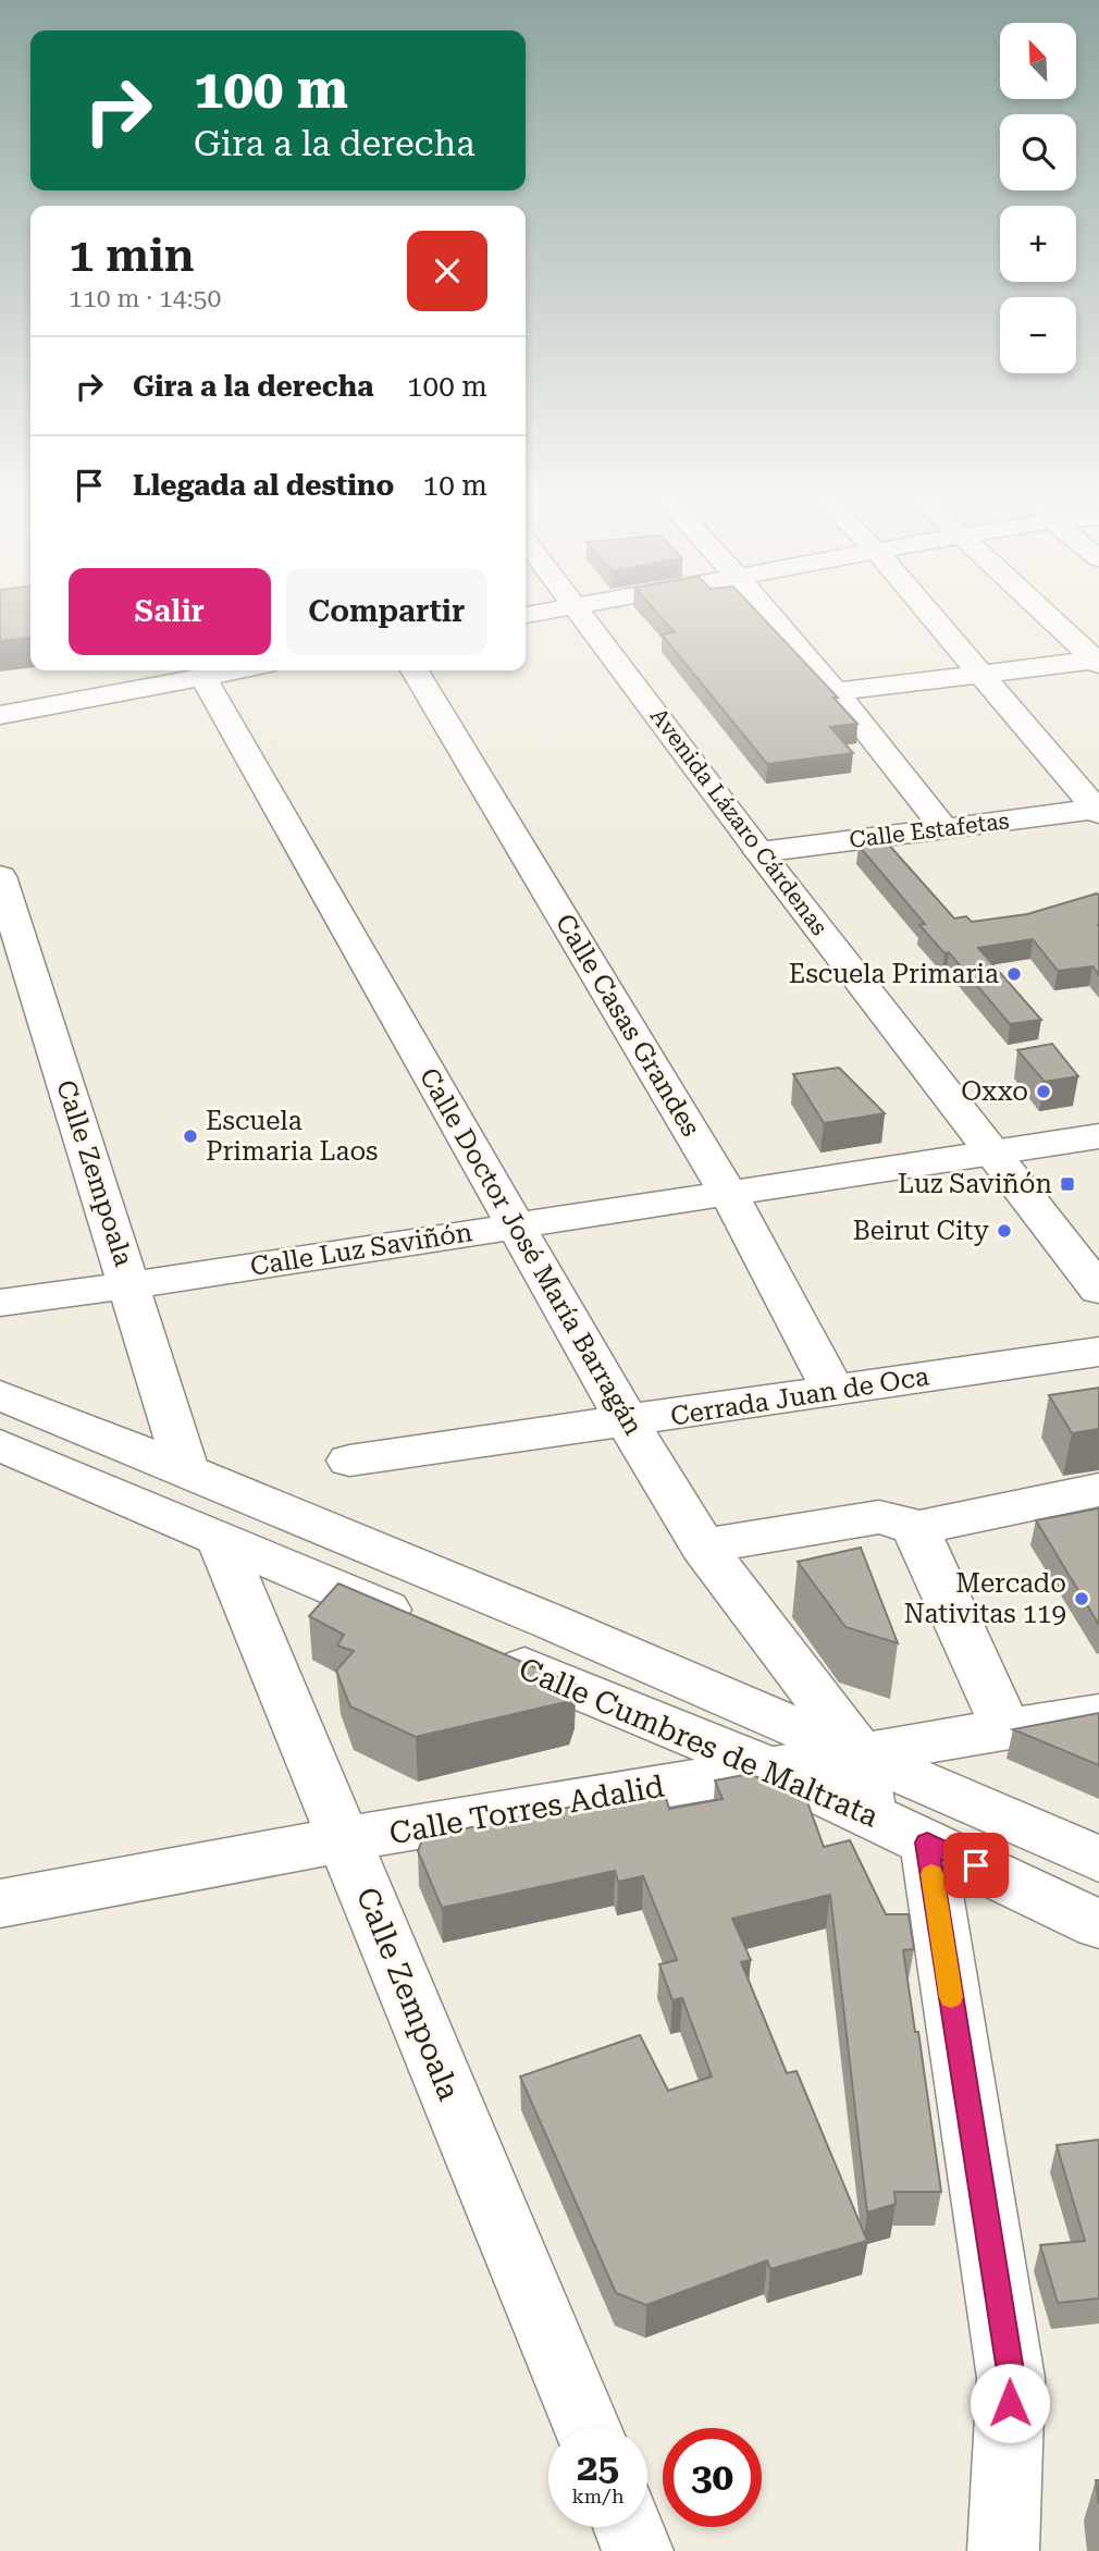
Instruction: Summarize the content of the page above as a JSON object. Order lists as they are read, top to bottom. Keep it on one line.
{"streets":{"street":["Avenida Lázaro Cárdenas","Calle Estafetas","Calle Casas Grandes","Calle Zempoala","Calle Luz Saviñón","Calle Doctor José María Barragán","Cerrada Juan de Oca","Calle Cumbres de Maltrata","Calle Torres Adalid"]},"crossings":[["Avenida Lázaro Cárdenas","Calle Estafetas"],["Avenida Lázaro Cárdenas","Calle Luz Saviñón"],["Calle Casas Grandes","Calle Luz Saviñón"],["Calle Casas Grandes","Cerrada Juan de Oca"],["Calle Zempoala","Calle Luz Saviñón"],["Calle Zempoala","Calle Cumbres de Maltrata"],["Calle Zempoala","Calle Torres Adalid"],["Calle Luz Saviñón","Calle Doctor José María Barragán"],["Calle Doctor José María Barragán","Cerrada Juan de Oca"],["Calle Doctor José María Barragán","Calle Cumbres de Maltrata"],["Calle Doctor José María Barragán","Calle Torres Adalid"],["Calle Cumbres de Maltrata","Calle Torres Adalid"]],"places":{"other":["Escuela Primaria","Oxxo","Escuela Primaria Laos","Beirut City","Mercado Nativitas 119"],"transit":["Luz Saviñón"]},"north":"top left","page":{"map_buttons":["+","−"],"turn":["100 m","Gira a la derecha"],"heading":["1 min","110 m · 14:50"],"list":[{"name":"Gira a la derecha","value":"100 m"},{"name":"Llegada al destino","value":"10 m"}],"buttons":["Salir","Compartir"],"speed":"25 km/h","limit":"30"}}
